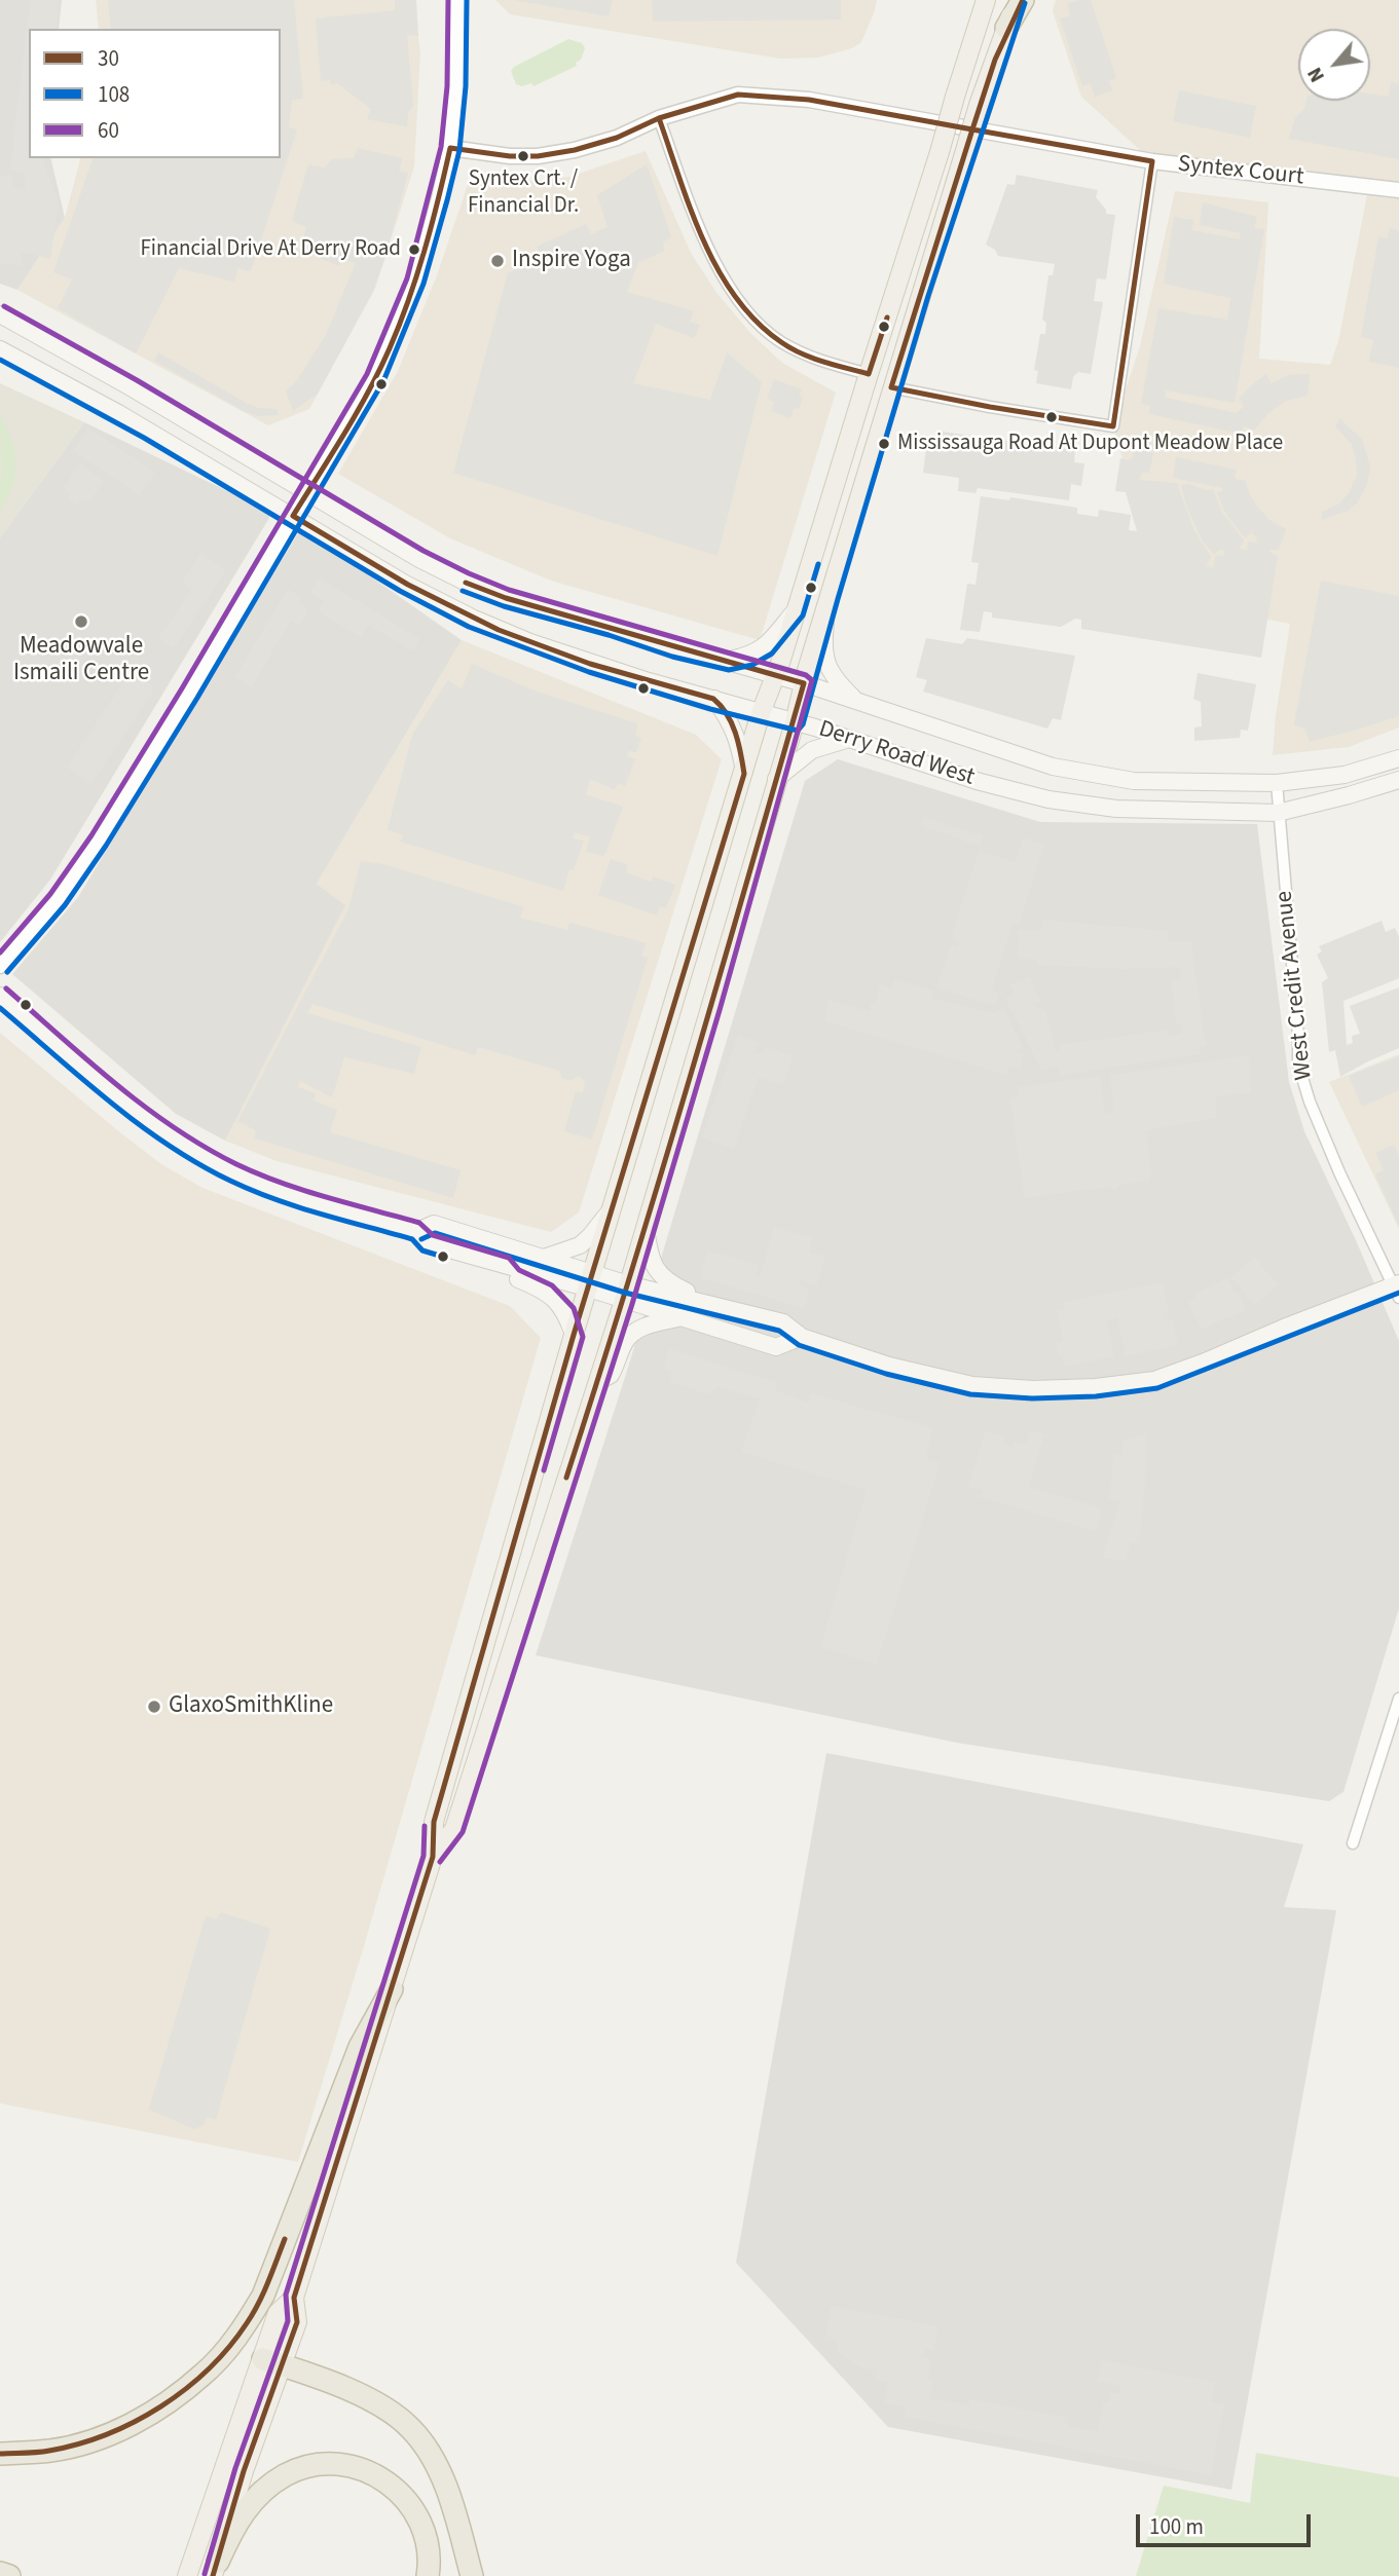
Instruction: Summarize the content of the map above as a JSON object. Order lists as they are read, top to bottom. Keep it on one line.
{"streets":{"main road":["Derry Road West"],"street":["Syntex Court","West Credit Avenue"]},"crossings":[["Derry Road West","West Credit Avenue"]],"places":["Syntex Crt. / Financial Dr.","Financial Drive At Derry Road","Inspire Yoga","Mississauga Road At Dupont Meadow Place","Meadowvale Ismaili Centre","GlaxoSmithKline"],"lines":["transit line 30","transit line 108","transit line 60"],"legend":["30","108","60"],"scale_bar":"100 m","north":"bottom left"}
